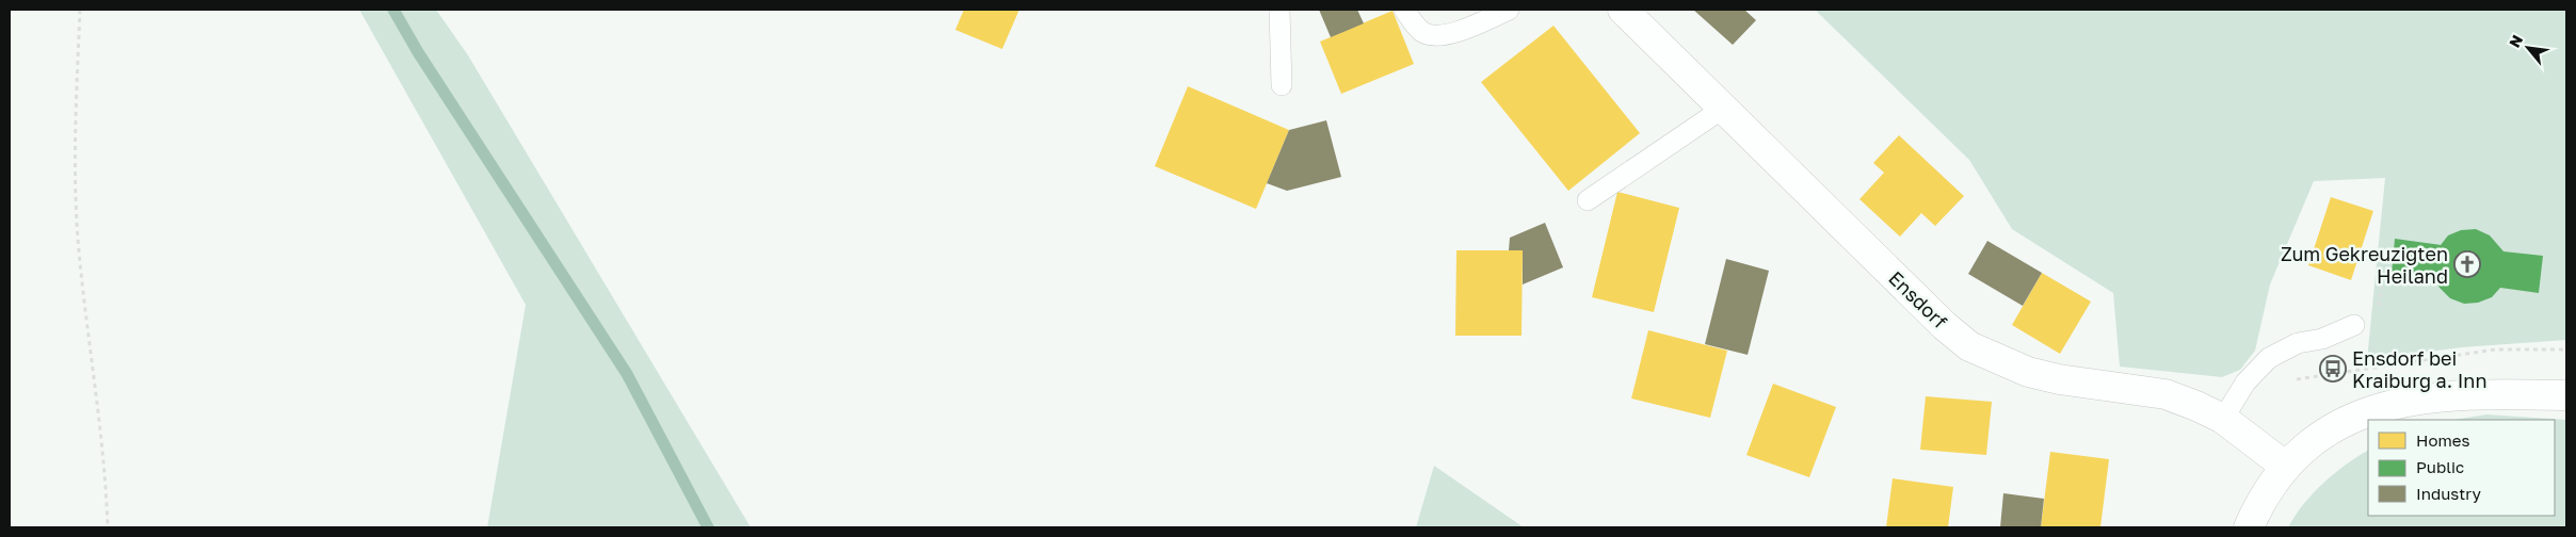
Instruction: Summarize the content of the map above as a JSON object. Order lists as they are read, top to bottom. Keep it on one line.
{"streets":{"street":["Ensdorf"]},"places":{"church":["Zum Gekreuzigten Heiland"],"bus stop":["Ensdorf bei Kraiburg a. Inn"]},"legend":["Homes","Public","Industry"],"north":"top left"}
